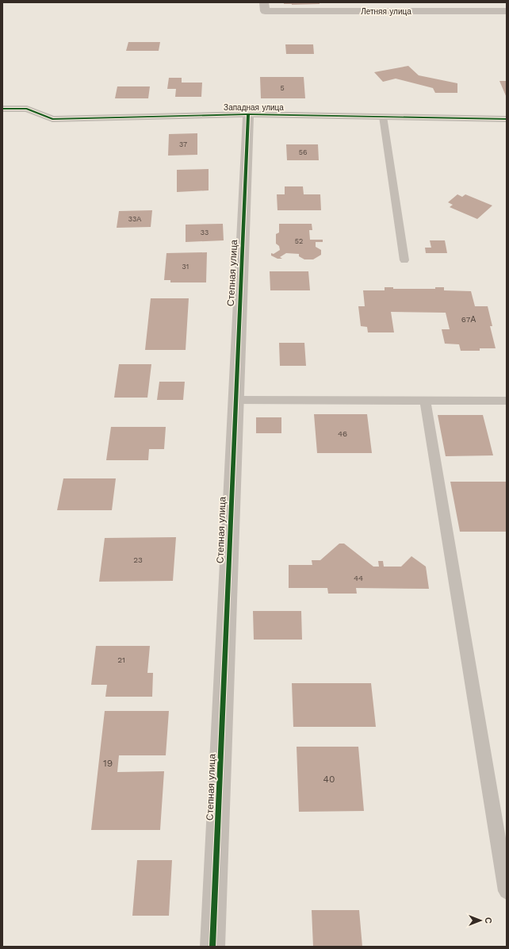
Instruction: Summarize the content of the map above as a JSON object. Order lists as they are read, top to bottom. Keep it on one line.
{"streets":{"street":["Летняя улица","Западная улица","Степная улица"]},"crossings":[["Западная улица","Степная улица"]],"house_numbers":["5","37","56","33А","33","52","31","67А","46","23","44","21","19","40"],"north":"right"}
